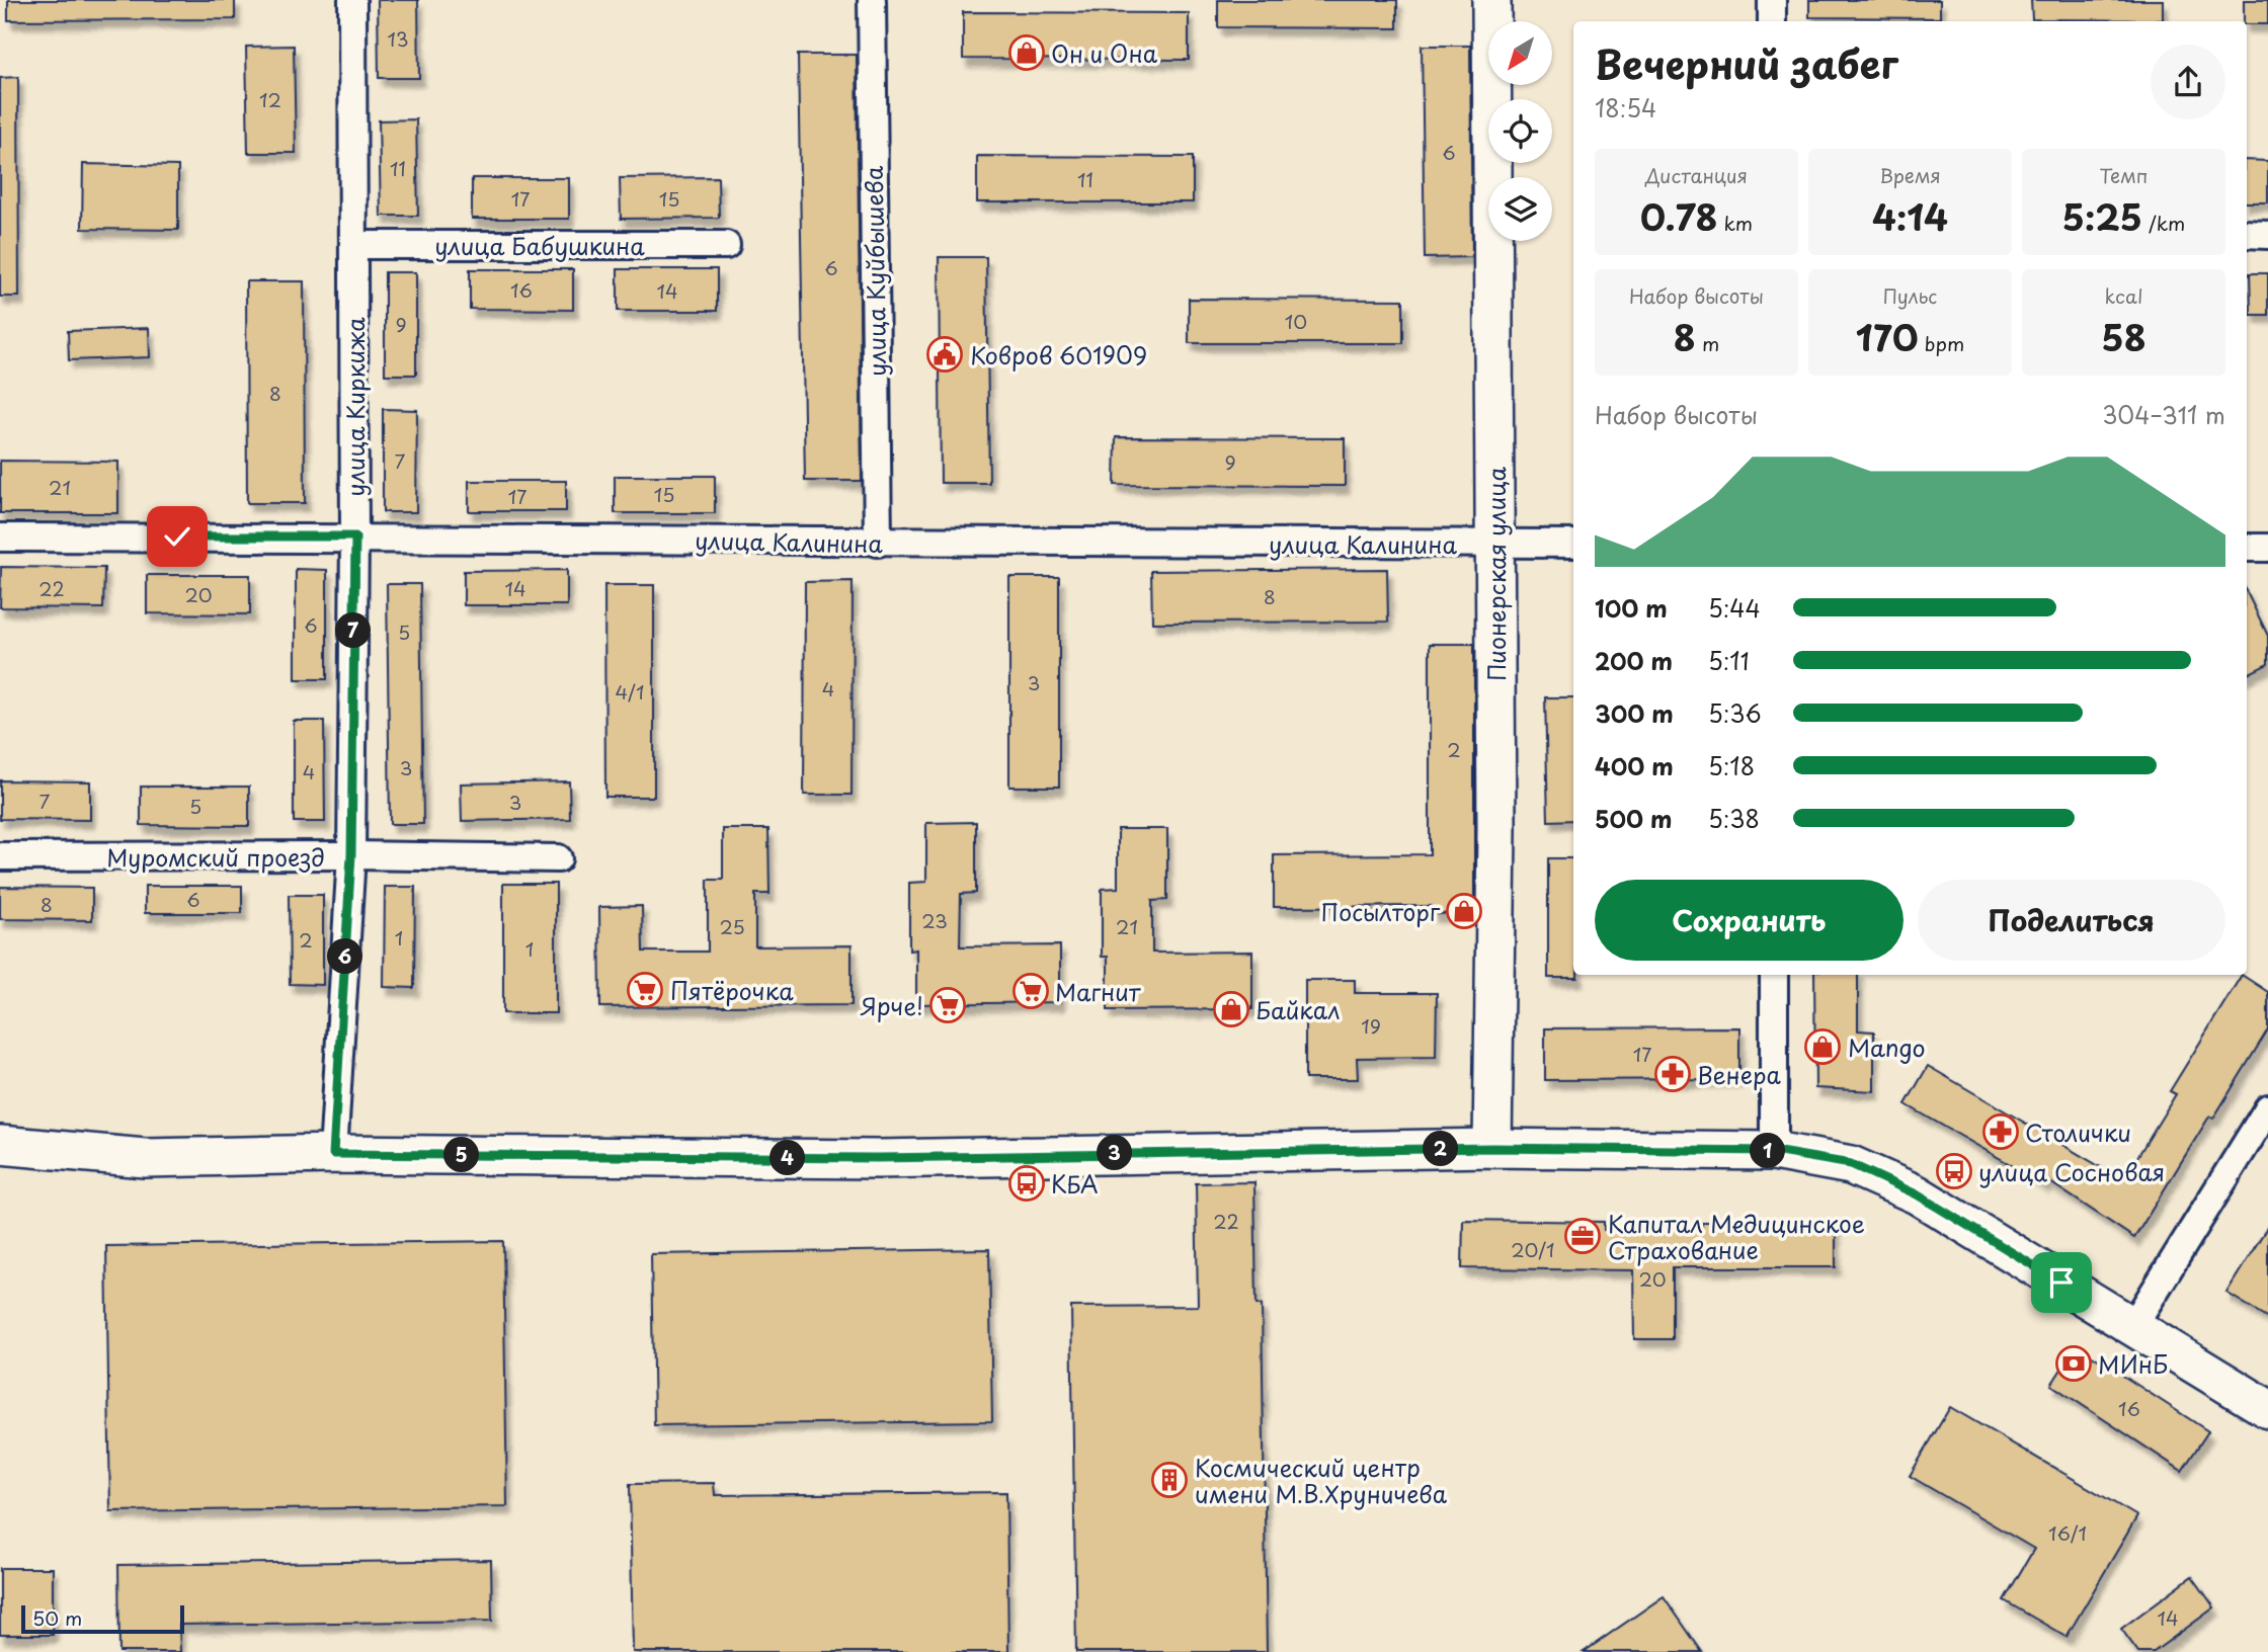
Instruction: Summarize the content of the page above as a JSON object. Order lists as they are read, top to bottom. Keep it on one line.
{"streets":{"main road":["Пионерская улица"],"street":["улица Бабушкина","улица Куйбышева","улица Киркижа","улица Калинина","Муромский проезд"]},"crossings":[["улица Бабушкина","улица Киркижа"],["улица Куйбышева","улица Калинина"],["улица Киркижа","улица Калинина"],["улица Киркижа","Муромский проезд"],["улица Калинина","Пионерская улица"]],"places":{"shop":["Он и Она","Посылторг","Байкал","Mango"],"public building":["Ковров 601909"],"supermarket":["Пятёрочка","Магнит","Ярче!"],"pharmacy":["Венера","Столички"],"bus stop":["улица Сосновая","КБА"],"office":["Капитал Медицинское Страхование"],"bank":["МИнБ"],"building":["Космический центр имени М.В.Хруничева"]},"house_numbers":["13","12","6","11","11","17","15","6","16","14","10","9","8","7","9","21","15","17","22","14","20","8","6","5","3","4","4/1","2","3","4","7","3","5","6","8","23","25","21","1","2","1","19","17","22","20/1","20","16","16/1","14"],"scale_bar":"50 m","north":"bottom left","page":{"heading":["Вечерний забег","18:54"],"stats":[["Дистанция","0.78 km"],["Время","4:14"],["Темп","5:25 /km"],["Набор высоты","8 m"],["Пульс","170 bpm"],["kcal","58"]],"chart":["Набор высоты","304–311 m"],"list":[{"name":"100 m","note":"5:44"},{"name":"200 m","note":"5:11"},{"name":"300 m","note":"5:36"},{"name":"400 m","note":"5:18"},{"name":"500 m","note":"5:38"}],"pins":["7","6","2","1","3","5","4"],"buttons":["Сохранить","Поделиться"],"scale":"50 m"}}
